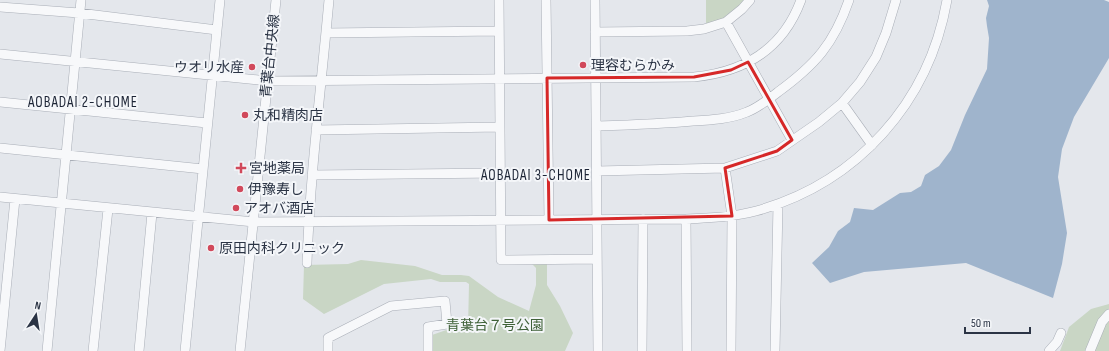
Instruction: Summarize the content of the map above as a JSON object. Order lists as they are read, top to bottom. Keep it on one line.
{"streets":{"street":["青葉台中央線"]},"districts":["AOBADAI 2-CHOME","AOBADAI 3-CHOME"],"parks":["青葉台７号公園"],"places":{"other":["理容むらかみ","ウオリ水産","丸和精肉店","伊豫寿し","アオバ酒店","原田内科クリニック"],"health":["宮地薬局"]},"scale_bar":"50 m","north":"top"}
